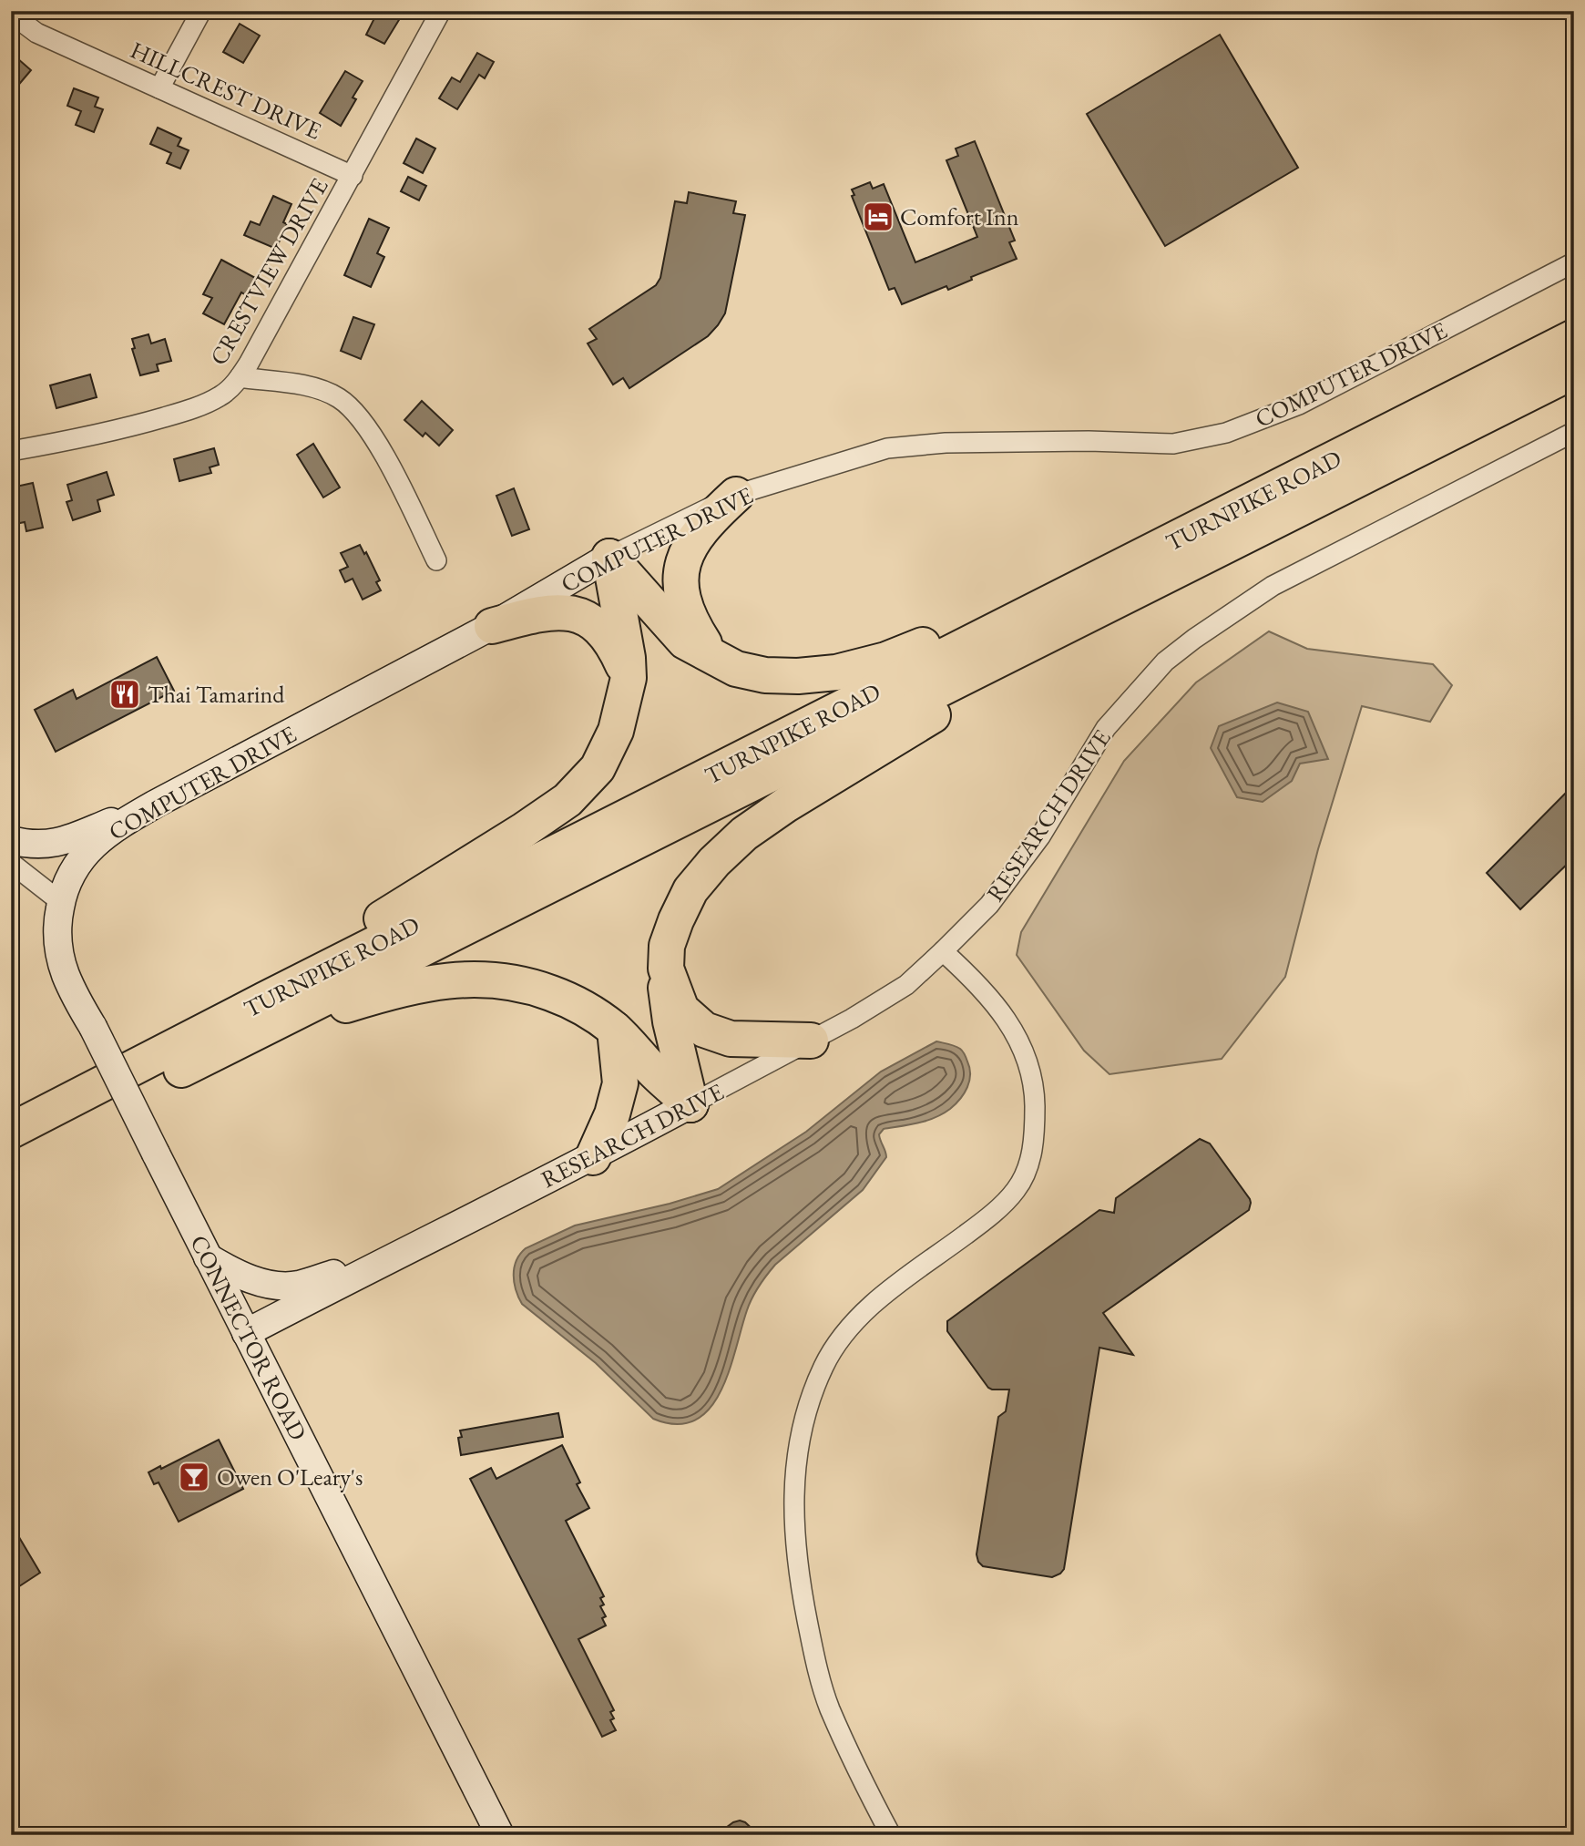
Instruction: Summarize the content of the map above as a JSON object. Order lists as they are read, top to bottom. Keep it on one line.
{"streets":{"highway":["TURNPIKE ROAD"],"street":["HILLCREST DRIVE","CRESTVIEW DRIVE","COMPUTER DRIVE","RESEARCH DRIVE","CONNECTOR ROAD"]},"crossings":[["HILLCREST DRIVE","CRESTVIEW DRIVE"],["COMPUTER DRIVE","CONNECTOR ROAD"],["RESEARCH DRIVE","CONNECTOR ROAD"]],"places":{"hotel":["Comfort Inn"],"restaurant":["Thai Tamarind"],"bar":["Owen O'Leary's"]}}
